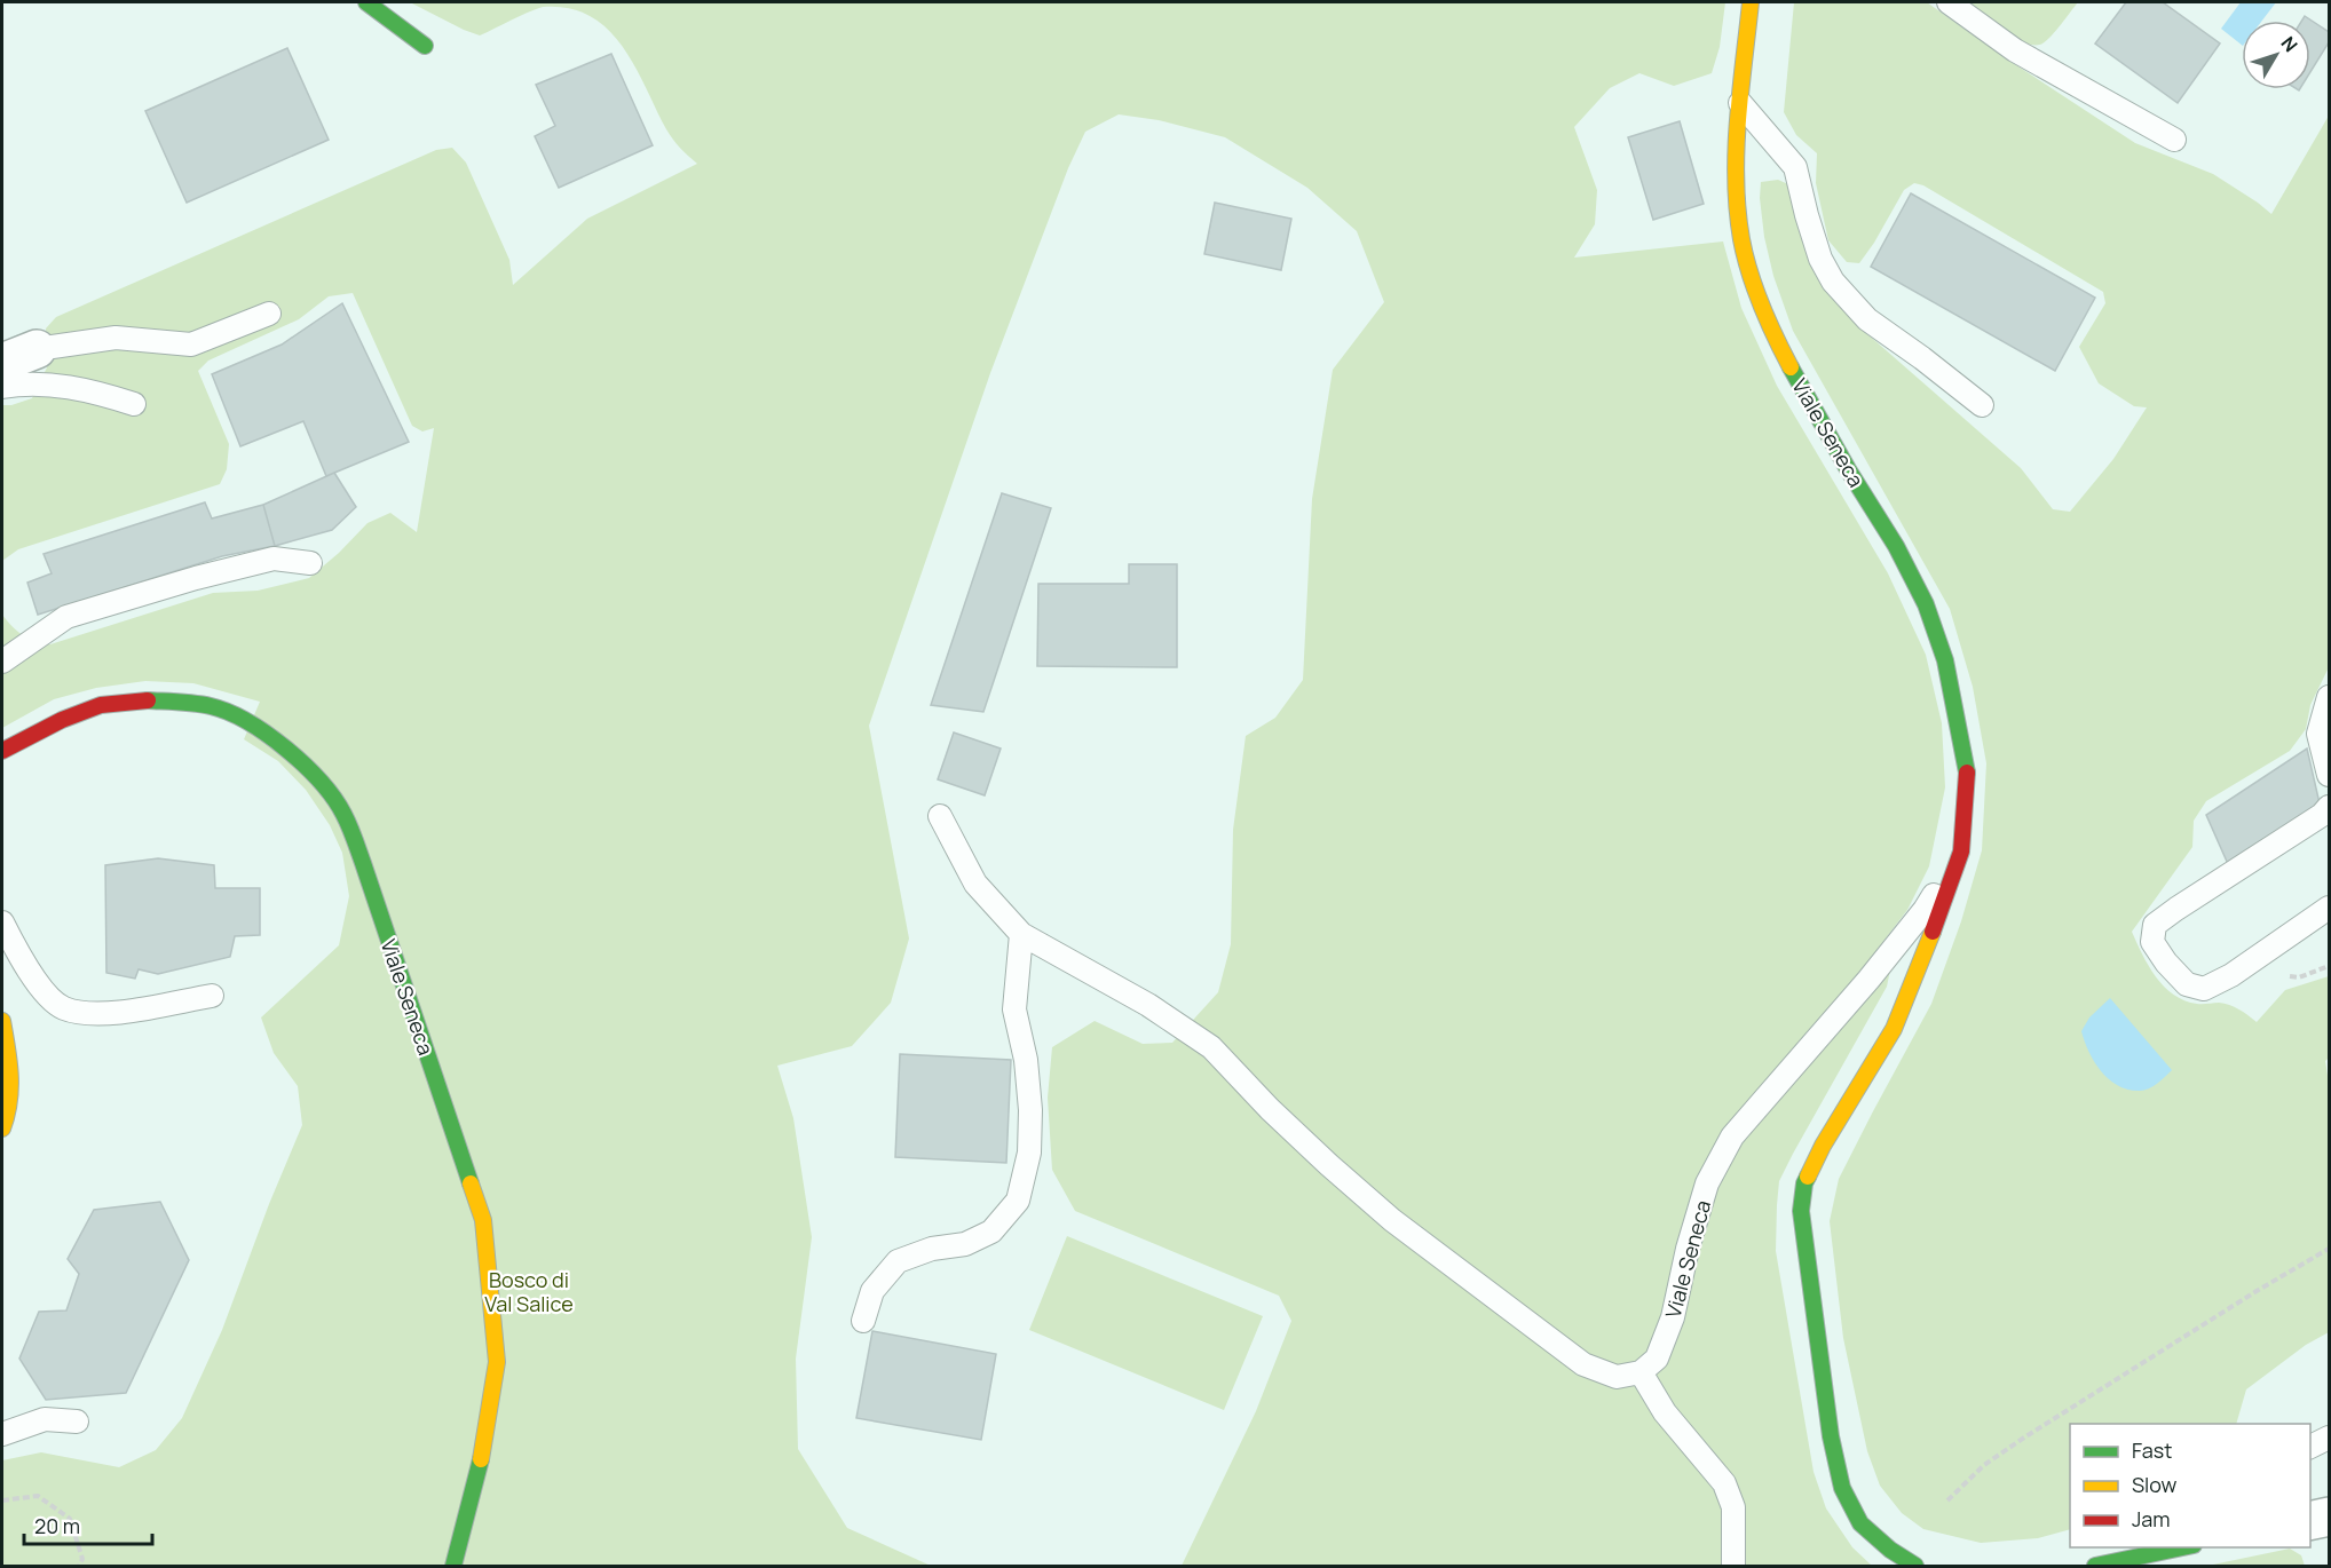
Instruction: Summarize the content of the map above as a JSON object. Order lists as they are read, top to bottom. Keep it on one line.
{"streets":{"street":["Viale Seneca"]},"parks":["Bosco di Val Salice"],"legend":["Fast","Slow","Jam"],"scale_bar":"20 m","north":"top right"}
